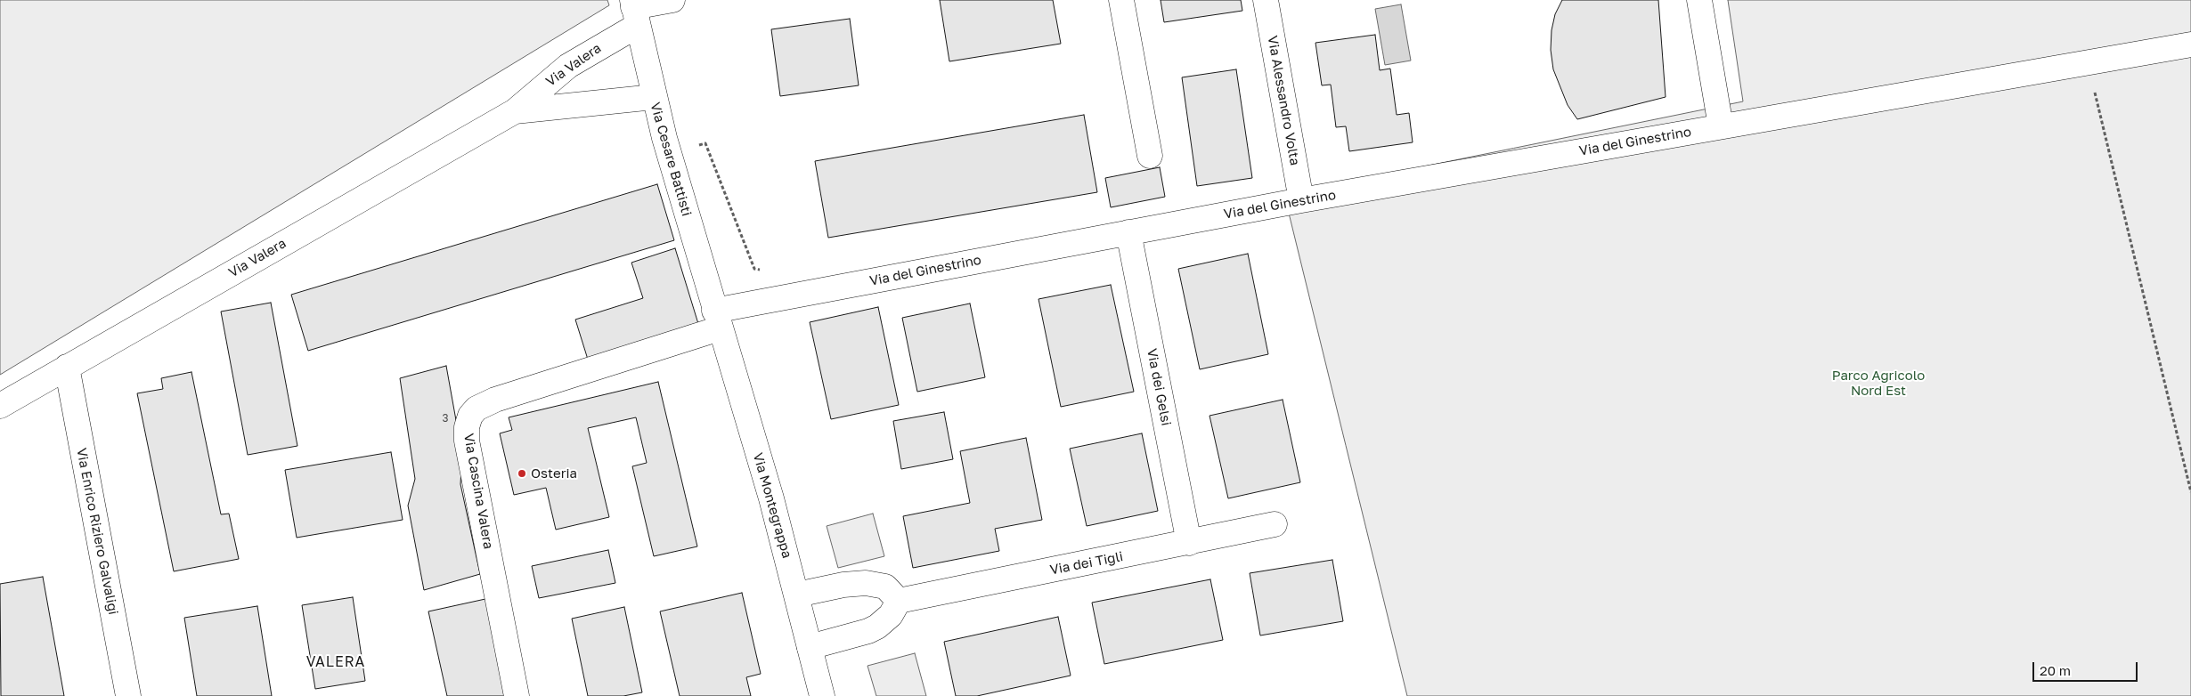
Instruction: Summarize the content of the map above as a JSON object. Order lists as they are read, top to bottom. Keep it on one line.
{"streets":{"street":["Via Valera","Via Alessandro Volta","Via del Ginestrino","Via Cesare Battisti","Via dei Gelsi","Via Cascina Valera","Via Montegrappa","Via Enrico Riziero Galvaligi","Via dei Tigli"]},"crossings":[["Via Valera","Via Cesare Battisti"],["Via Valera","Via Enrico Riziero Galvaligi"],["Via Alessandro Volta","Via del Ginestrino"],["Via del Ginestrino","Via Cesare Battisti"],["Via del Ginestrino","Via dei Gelsi"],["Via del Ginestrino","Via Cascina Valera"],["Via del Ginestrino","Via Montegrappa"],["Via Cesare Battisti","Via Cascina Valera"],["Via Cesare Battisti","Via Montegrappa"],["Via dei Gelsi","Via dei Tigli"],["Via Cascina Valera","Via Montegrappa"]],"districts":["VALERA"],"parks":["Parco Agricolo Nord Est"],"places":["Osteria"],"house_numbers":["3"],"scale_bar":"20 m"}
